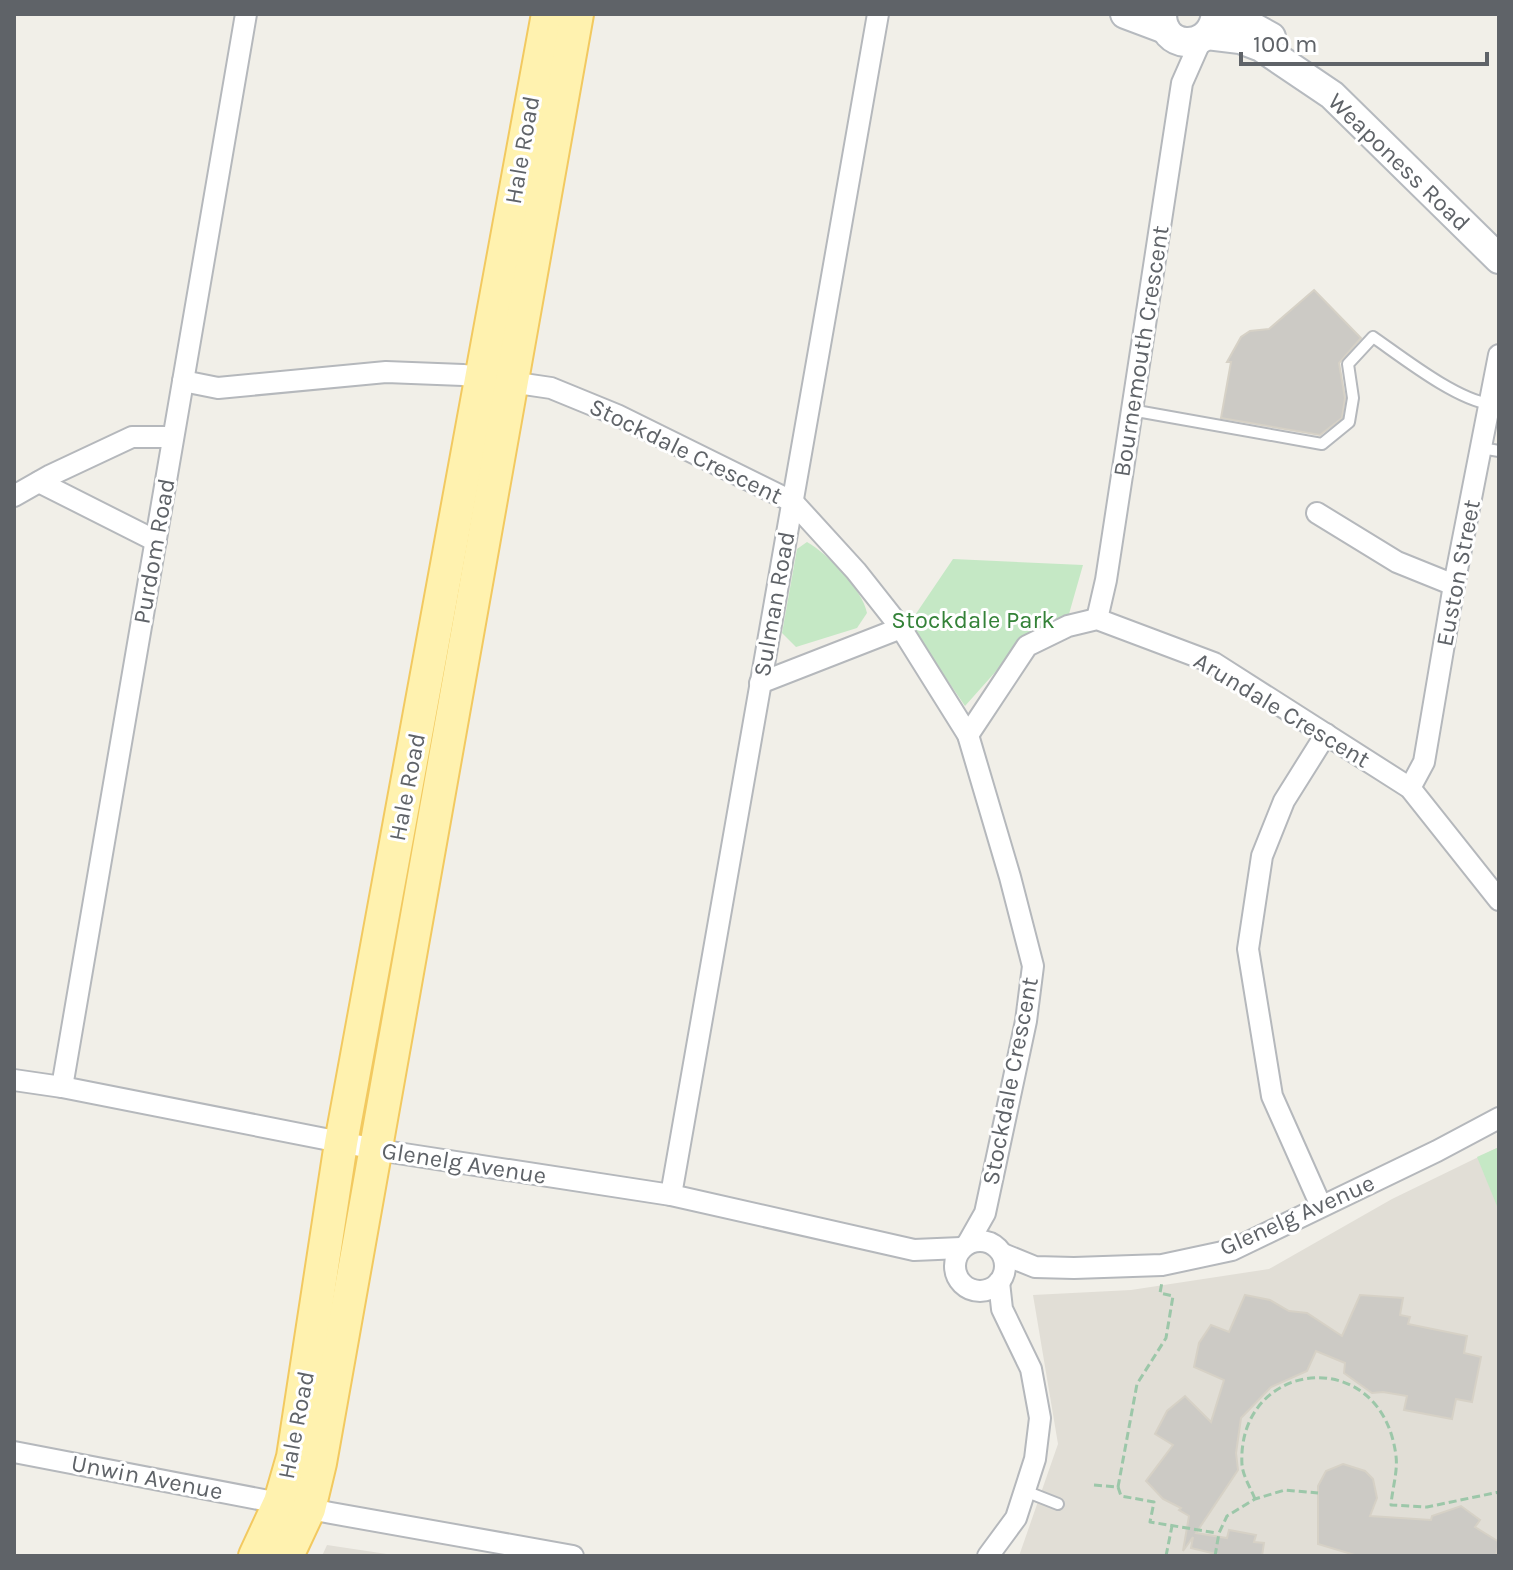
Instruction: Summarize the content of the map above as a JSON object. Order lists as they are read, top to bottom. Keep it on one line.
{"streets":{"main road":["Hale Road","Weaponess Road"],"street":["Bournemouth Crescent","Stockdale Crescent","Purdom Road","Euston Street","Sulman Road","Arundale Crescent","Glenelg Avenue","Unwin Avenue"]},"crossings":[["Hale Road","Stockdale Crescent"],["Hale Road","Glenelg Avenue"],["Hale Road","Unwin Avenue"],["Weaponess Road","Bournemouth Crescent"],["Bournemouth Crescent","Arundale Crescent"],["Stockdale Crescent","Purdom Road"],["Stockdale Crescent","Sulman Road"],["Stockdale Crescent","Glenelg Avenue"],["Purdom Road","Glenelg Avenue"],["Euston Street","Arundale Crescent"],["Sulman Road","Glenelg Avenue"]],"parks":["Stockdale Park"],"scale_bar":"100 m"}
